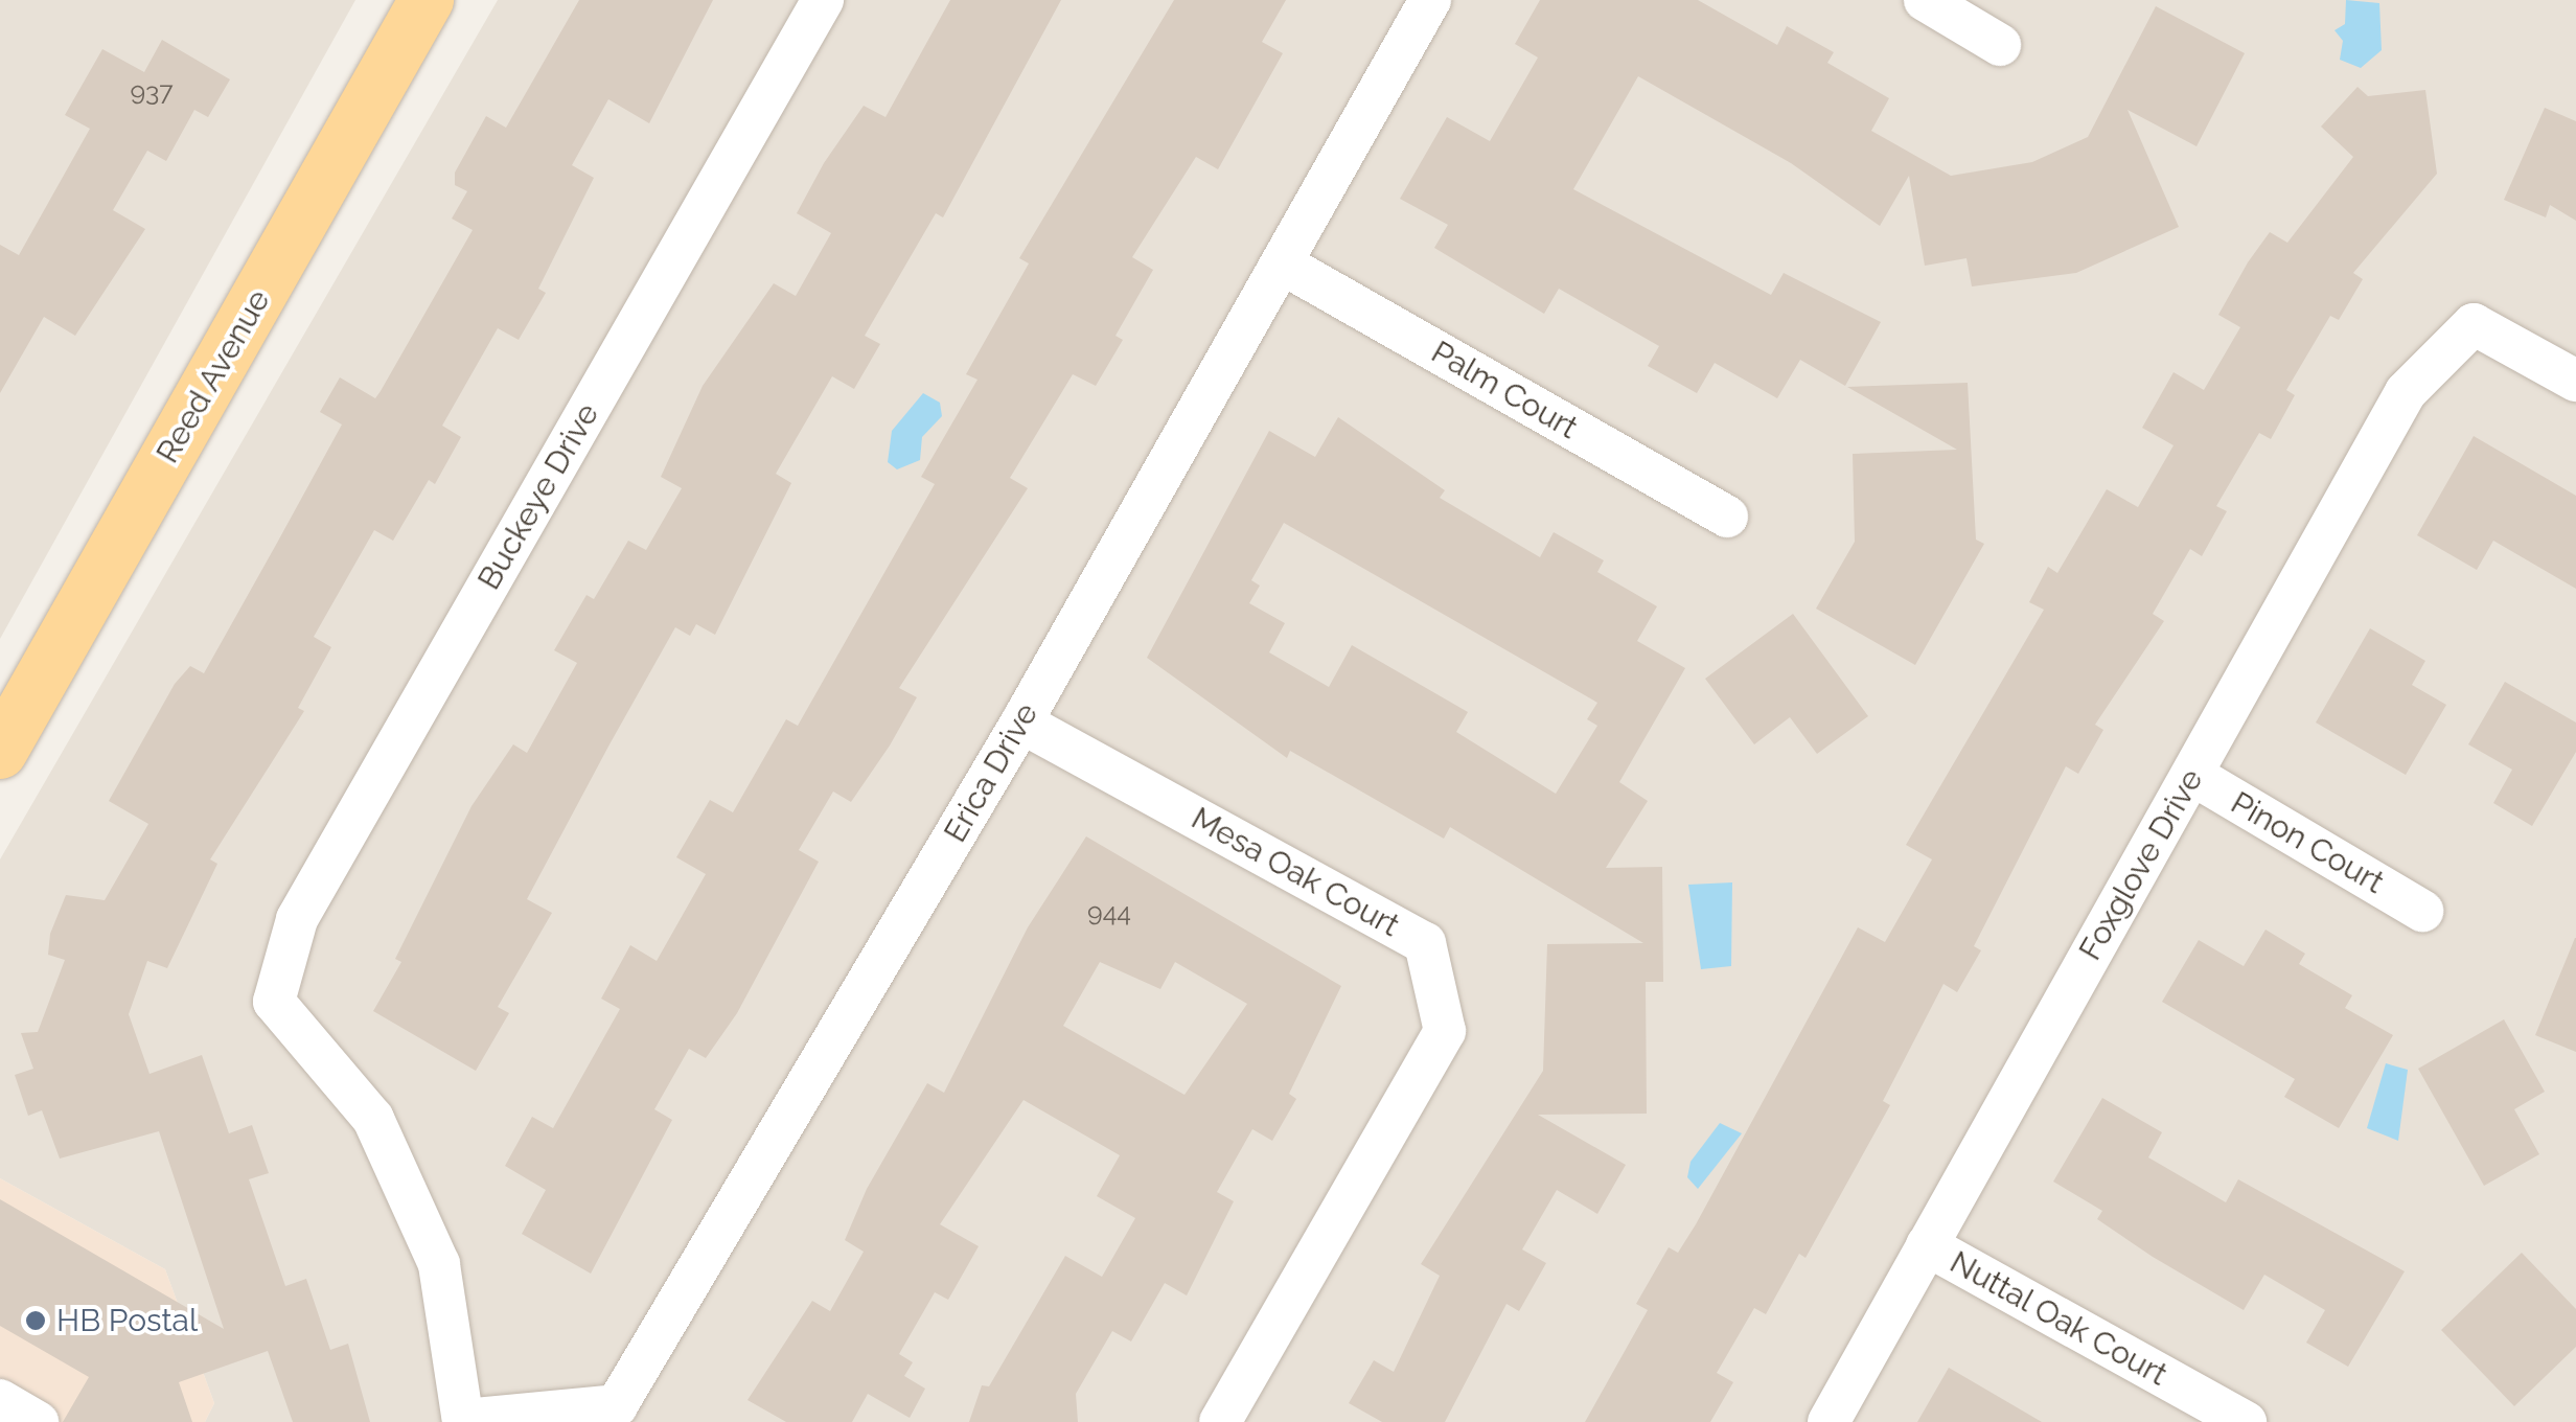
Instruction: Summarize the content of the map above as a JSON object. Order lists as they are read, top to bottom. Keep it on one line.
{"streets":{"main road":["Reed Avenue"],"street":["Palm Court","Buckeye Drive","Erica Drive","Pinon Court","Foxglove Drive","Mesa Oak Court","Nuttal Oak Court"]},"crossings":[["Palm Court","Erica Drive"],["Buckeye Drive","Erica Drive"],["Erica Drive","Mesa Oak Court"],["Pinon Court","Foxglove Drive"],["Foxglove Drive","Nuttal Oak Court"]],"places":["HB Postal"],"house_numbers":["937","944"]}
